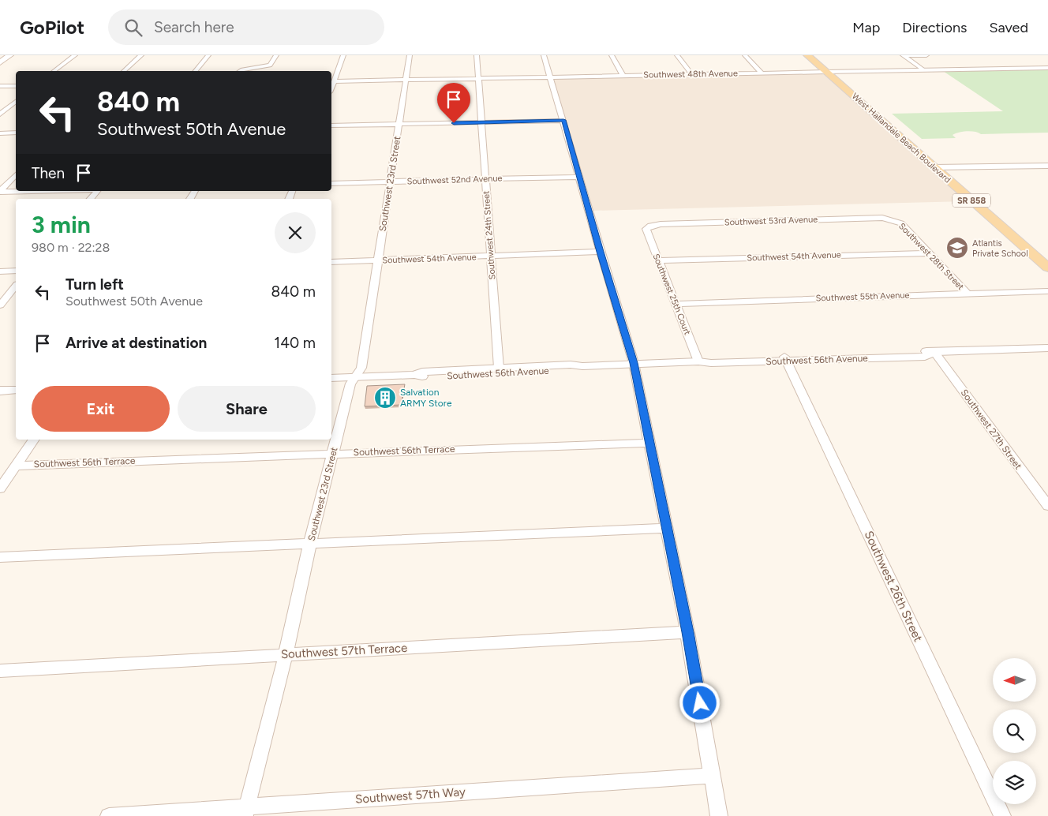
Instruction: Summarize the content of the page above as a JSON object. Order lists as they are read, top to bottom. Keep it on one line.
{"streets":{"main road":["West Hallandale Beach Boulevard","SR 858"],"street":["Southwest 48th Avenue","Southwest 52nd Avenue","Southwest 23rd Street","Southwest 53rd Avenue","Southwest 24th Street","Southwest 54th Avenue","Southwest 28th Street","Southwest 25th Court","Southwest 55th Avenue","Southwest 56th Avenue","Southwest 27th Street","Southwest 56th Terrace","Southwest 26th Street","Southwest 57th Terrace","Southwest 57th Way"]},"crossings":[["Southwest 48th Avenue","West Hallandale Beach Boulevard"],["Southwest 48th Avenue","Southwest 23rd Street"],["Southwest 48th Avenue","Southwest 24th Street"],["Southwest 52nd Avenue","Southwest 23rd Street"],["Southwest 52nd Avenue","Southwest 24th Street"],["Southwest 23rd Street","Southwest 54th Avenue"],["Southwest 23rd Street","Southwest 56th Avenue"],["Southwest 23rd Street","Southwest 56th Terrace"],["Southwest 23rd Street","Southwest 57th Terrace"],["Southwest 23rd Street","Southwest 57th Way"],["Southwest 53rd Avenue","Southwest 28th Street"],["Southwest 53rd Avenue","Southwest 25th Court"],["Southwest 24th Street","Southwest 54th Avenue"],["Southwest 24th Street","Southwest 56th Avenue"],["Southwest 54th Avenue","Southwest 28th Street"],["Southwest 54th Avenue","Southwest 25th Court"],["Southwest 28th Street","Southwest 55th Avenue"],["Southwest 25th Court","Southwest 55th Avenue"],["Southwest 25th Court","Southwest 56th Avenue"],["Southwest 56th Avenue","Southwest 27th Street"],["Southwest 56th Avenue","Southwest 26th Street"]],"places":{"school or university":["Atlantis Private School"],"building":["Salvation ARMY Store"]},"north":"left","page":{"header":"GoPilot","search":"Search here","nav":["Map","Directions","Saved"],"turn":["840 m","Southwest 50th Avenue"],"then":"Then","heading":["3 min","980 m · 22:28"],"list":[{"name":"Turn left","note":"Southwest 50th Avenue","value":"840 m"},{"name":"Arrive at destination","value":"140 m"}],"buttons":["Exit","Share"]}}
